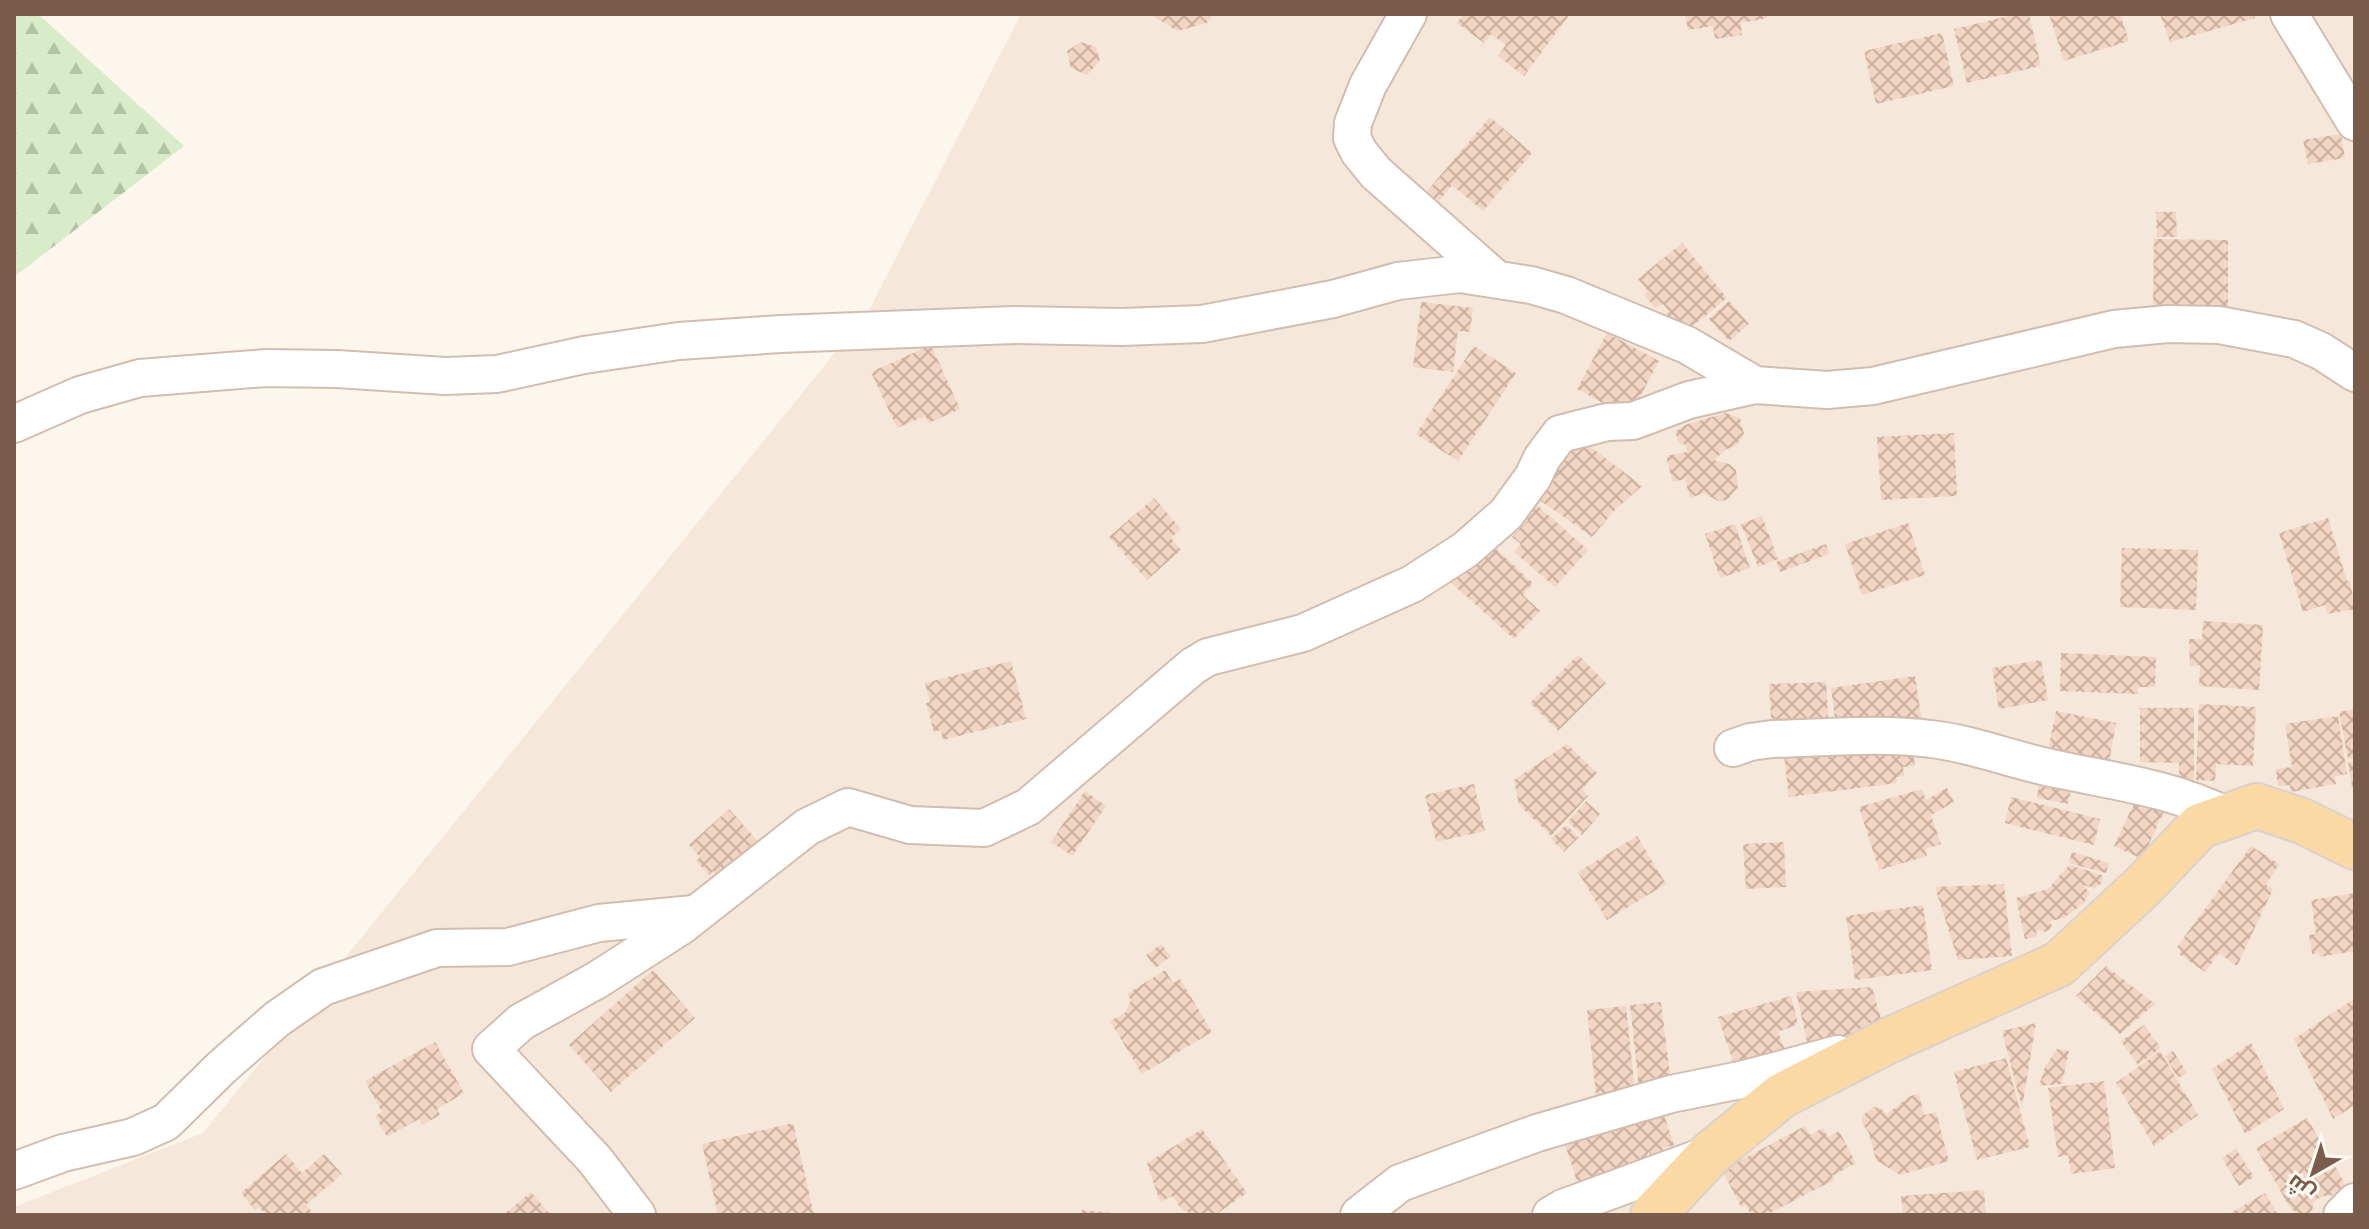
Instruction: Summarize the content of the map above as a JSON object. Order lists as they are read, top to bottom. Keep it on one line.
{"north":"bottom left"}
